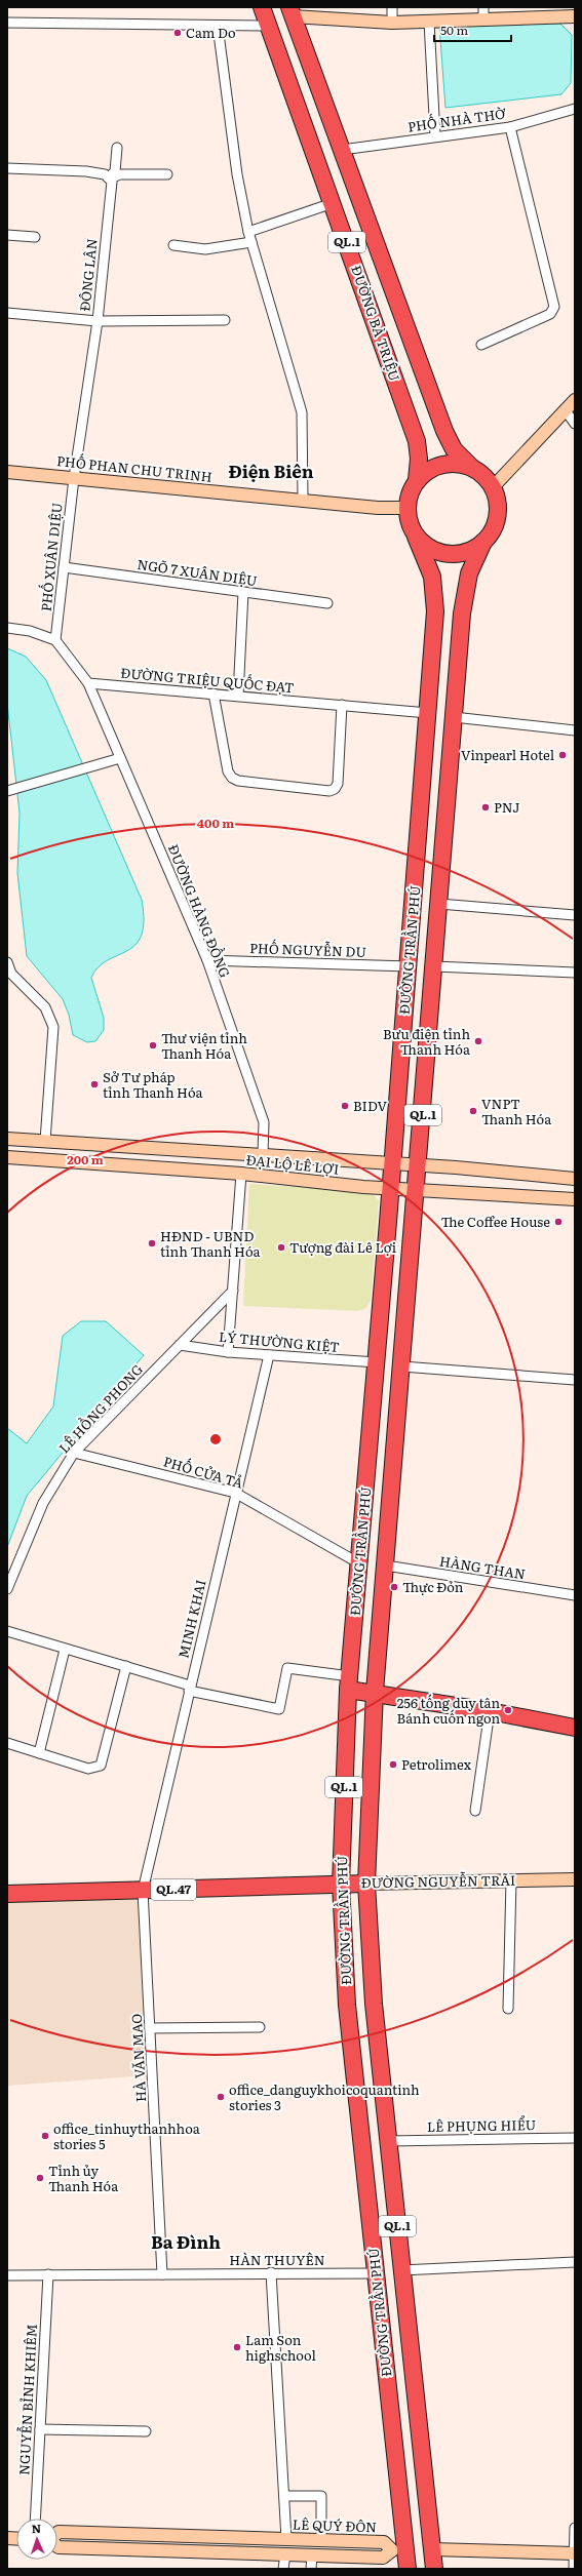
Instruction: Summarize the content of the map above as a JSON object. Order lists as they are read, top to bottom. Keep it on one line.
{"streets":{"highway":["QL.1","ĐƯỜNG BÀ TRIỆU","ĐƯỜNG TRẦN PHÚ","ĐƯỜNG NGUYỄN TRÃI","QL.47"],"street":["PHỐ NHÀ THỜ","ĐÔNG LÂN","PHỐ PHAN CHU TRINH","PHỐ XUÂN DIỆU","NGÕ 7 XUÂN DIỆU","ĐƯỜNG TRIỆU QUỐC ĐẠT","ĐƯỜNG HÀNG ĐỒNG","PHỐ NGUYỄN DU","ĐẠI LỘ LÊ LỢI","LÝ THƯỜNG KIỆT","LÊ HỒNG PHONG","PHỐ CỬA TẢ","HÀNG THAN","MINH KHAI","HÀ VĂN MAO","LÊ PHỤNG HIỂU","HÀN THUYÊN","NGUYỄN BỈNH KHIÊM","LÊ QUÝ ĐÔN"]},"crossings":[["PHỐ NHÀ THỜ","ĐƯỜNG BÀ TRIỆU"],["ĐÔNG LÂN","PHỐ PHAN CHU TRINH"],["ĐÔNG LÂN","PHỐ XUÂN DIỆU"],["ĐƯỜNG BÀ TRIỆU","PHỐ PHAN CHU TRINH"],["ĐƯỜNG BÀ TRIỆU","ĐƯỜNG TRẦN PHÚ"],["PHỐ PHAN CHU TRINH","PHỐ XUÂN DIỆU"],["PHỐ PHAN CHU TRINH","ĐƯỜNG TRẦN PHÚ"],["PHỐ XUÂN DIỆU","NGÕ 7 XUÂN DIỆU"],["ĐƯỜNG TRIỆU QUỐC ĐẠT","ĐƯỜNG HÀNG ĐỒNG"],["ĐƯỜNG TRIỆU QUỐC ĐẠT","ĐƯỜNG TRẦN PHÚ"],["ĐƯỜNG HÀNG ĐỒNG","PHỐ NGUYỄN DU"],["ĐƯỜNG HÀNG ĐỒNG","ĐẠI LỘ LÊ LỢI"],["PHỐ NGUYỄN DU","ĐƯỜNG TRẦN PHÚ"],["ĐƯỜNG TRẦN PHÚ","ĐẠI LỘ LÊ LỢI"],["ĐƯỜNG TRẦN PHÚ","LÝ THƯỜNG KIỆT"],["ĐƯỜNG TRẦN PHÚ","PHỐ CỬA TẢ"],["ĐƯỜNG TRẦN PHÚ","HÀNG THAN"],["ĐƯỜNG TRẦN PHÚ","ĐƯỜNG NGUYỄN TRÃI"],["ĐƯỜNG TRẦN PHÚ","LÊ PHỤNG HIỂU"],["ĐƯỜNG TRẦN PHÚ","HÀN THUYÊN"],["ĐƯỜNG TRẦN PHÚ","LÊ QUÝ ĐÔN"],["LÝ THƯỜNG KIỆT","LÊ HỒNG PHONG"],["LÝ THƯỜNG KIỆT","MINH KHAI"],["LÊ HỒNG PHONG","PHỐ CỬA TẢ"],["PHỐ CỬA TẢ","MINH KHAI"],["MINH KHAI","ĐƯỜNG NGUYỄN TRÃI"],["MINH KHAI","HÀ VĂN MAO"],["ĐƯỜNG NGUYỄN TRÃI","HÀ VĂN MAO"],["HÀ VĂN MAO","HÀN THUYÊN"],["HÀN THUYÊN","NGUYỄN BỈNH KHIÊM"]],"districts":["Điện Biên","Ba Đình"],"places":["Cam Do","Vinpearl Hotel","PNJ","Bưu điện tỉnh Thanh Hóa","Thư viện tỉnh Thanh Hóa","Sở Tư pháp tỉnh Thanh Hóa","BIDV","VNPT Thanh Hóa","The Coffee House","HĐND - UBND tỉnh Thanh Hóa","Tượng đài Lê Lợi","Thực Đỏn","256 tống duy tân Bánh cuốn ngon","Petrolimex","office_danguykhoicoquantinh stories 3","office_tinhuythanhhoa stories 5","Tỉnh ủy Thanh Hóa","Lam Son highschool"],"scale_bar":"50 m","north":"top","rings":["400 m","200 m"]}
